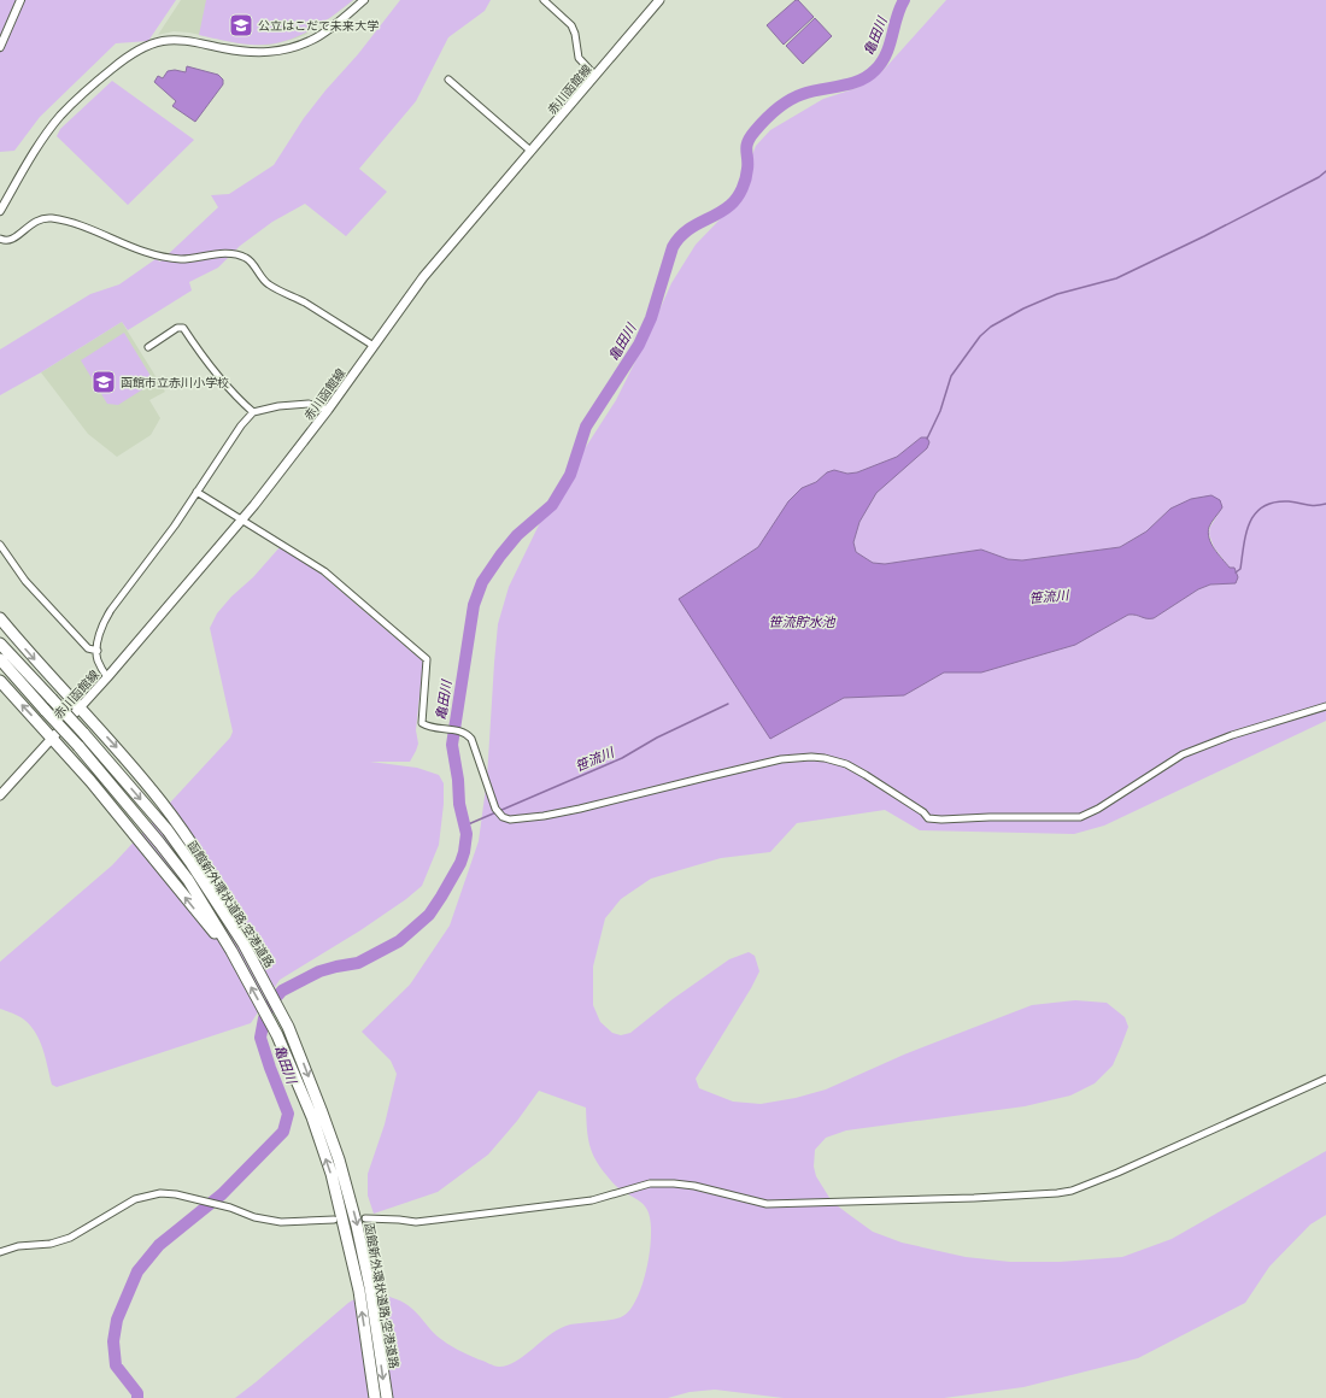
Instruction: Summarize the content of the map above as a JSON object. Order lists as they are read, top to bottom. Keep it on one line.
{"streets":{"highway":["函館新外環状道路;空港道路"],"main road":["赤川函館線"]},"water":["亀田川","笹流川","笹流貯水池"],"places":{"school or university":["公立はこだて未来大学","函館市立赤川小学校"]}}
